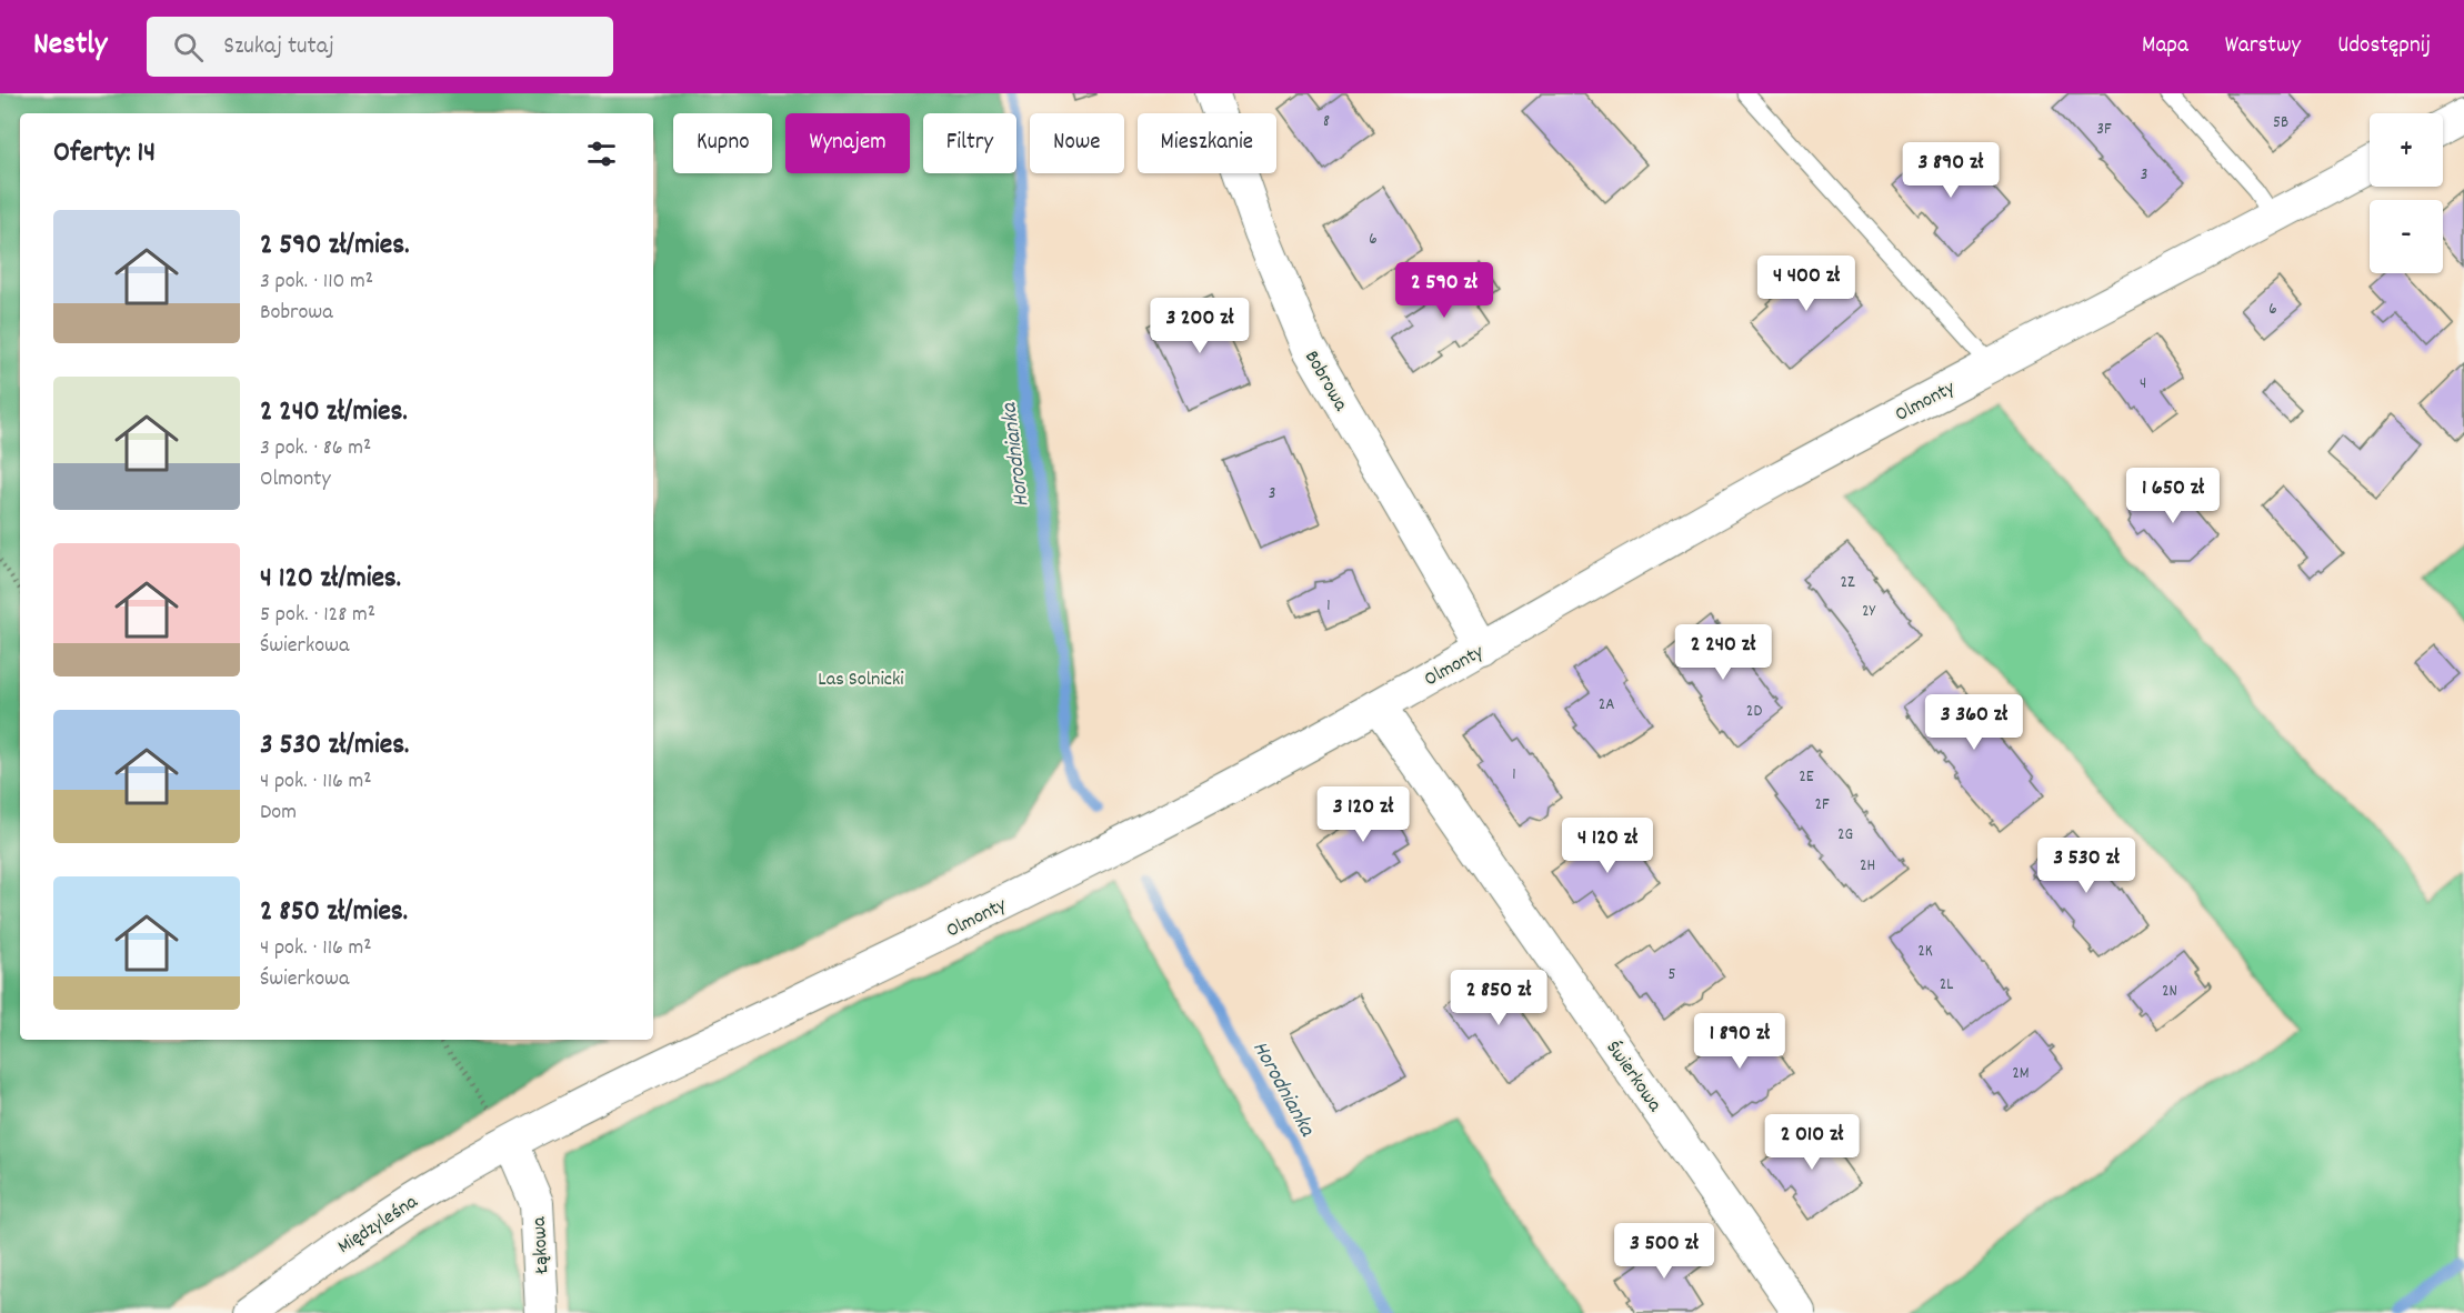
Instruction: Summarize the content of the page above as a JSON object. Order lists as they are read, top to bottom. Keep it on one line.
{"streets":{"street":["Bobrowa","Olmonty","Świerkowa","Międzyleśna","Łąkowa"]},"crossings":[["Bobrowa","Olmonty"],["Olmonty","Świerkowa"],["Olmonty","Międzyleśna"],["Olmonty","Łąkowa"],["Międzyleśna","Łąkowa"]],"water":["Horodnianka"],"parks":["Las Solnicki"],"house_numbers":["8","5B","3F","3","6","6","4","3","2Z","1","2Y","2A","2D","1","2E","2F","2G","2H","2K","5","2L","2N","2M"],"page":{"header":"Nestly","search":"Szukaj tutaj","nav":["Mapa","Warstwy","Udostępnij"],"map_buttons":["+","−"],"chip":["Kupno","Wynajem","Filtry","Nowe","Mieszkanie"],"heading":"Oferty: 14","price":["3 890 zł","4 400 zł","2 590 zł","3 200 zł","1 650 zł","2 240 zł","3 360 zł","3 120 zł","4 120 zł","3 530 zł","2 850 zł","1 890 zł","2 010 zł","3 500 zł"],"list":[{"name":"2 590 zł/mies.","note":"3 pok. · 110 m² · Bobrowa"},{"name":"2 240 zł/mies.","note":"3 pok. · 86 m² · Olmonty"},{"name":"4 120 zł/mies.","note":"5 pok. · 128 m² · Świerkowa"},{"name":"3 530 zł/mies.","note":"4 pok. · 116 m² · Dom"},{"name":"2 850 zł/mies.","note":"4 pok. · 116 m² · Świerkowa"}]}}
